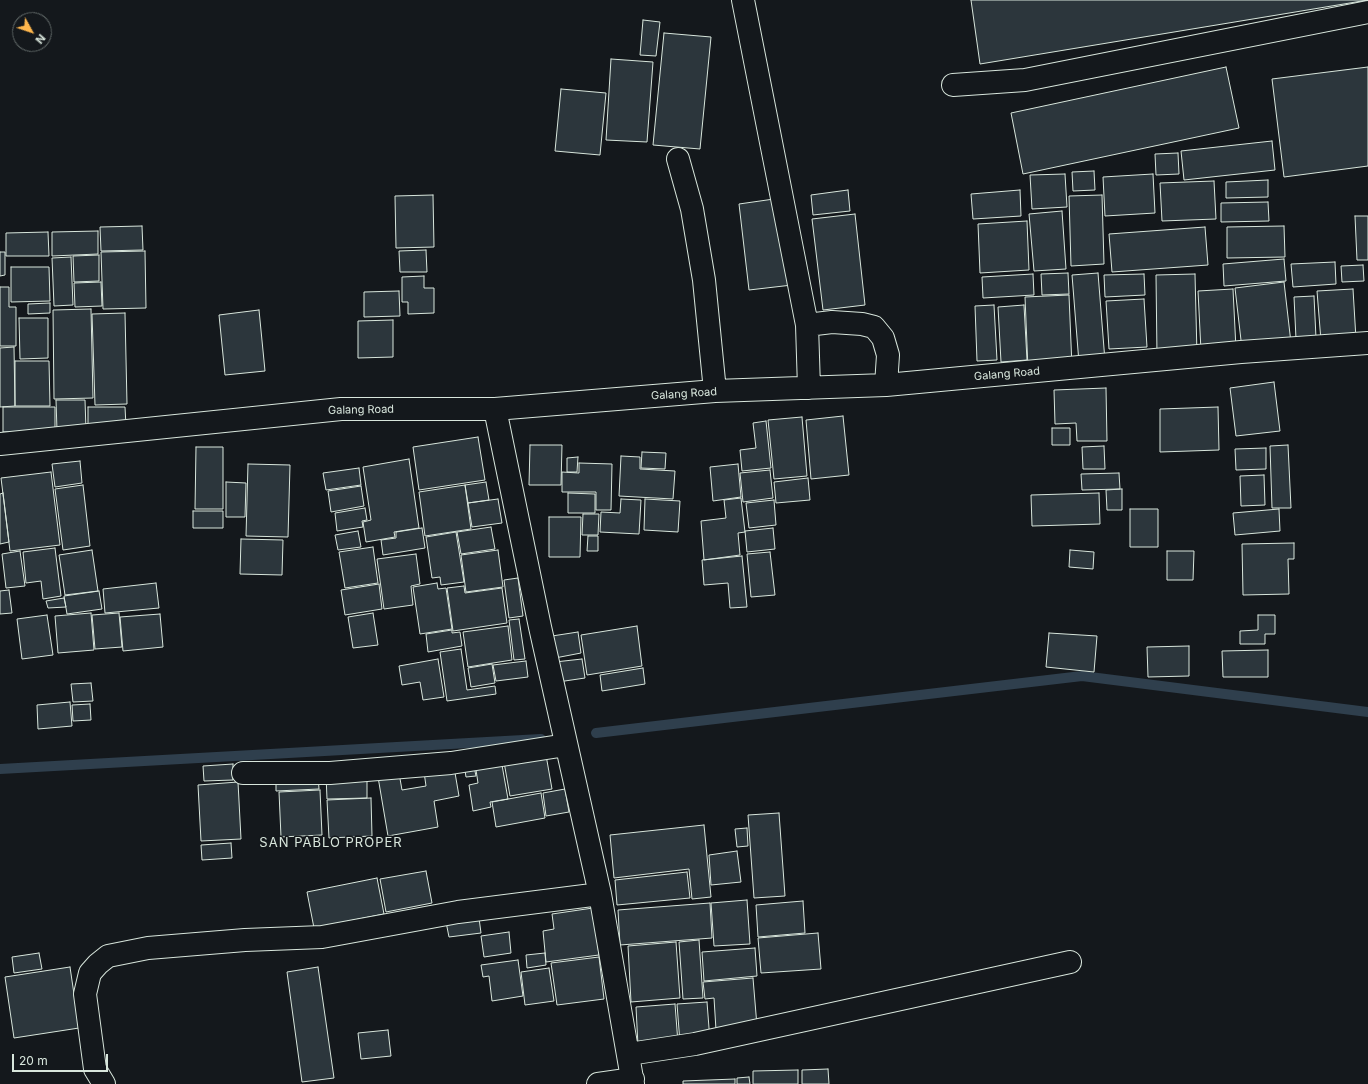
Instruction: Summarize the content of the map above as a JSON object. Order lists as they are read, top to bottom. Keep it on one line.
{"streets":{"street":["Galang Road"]},"districts":["SAN PABLO PROPER"],"scale_bar":"20 m","north":"bottom right"}
